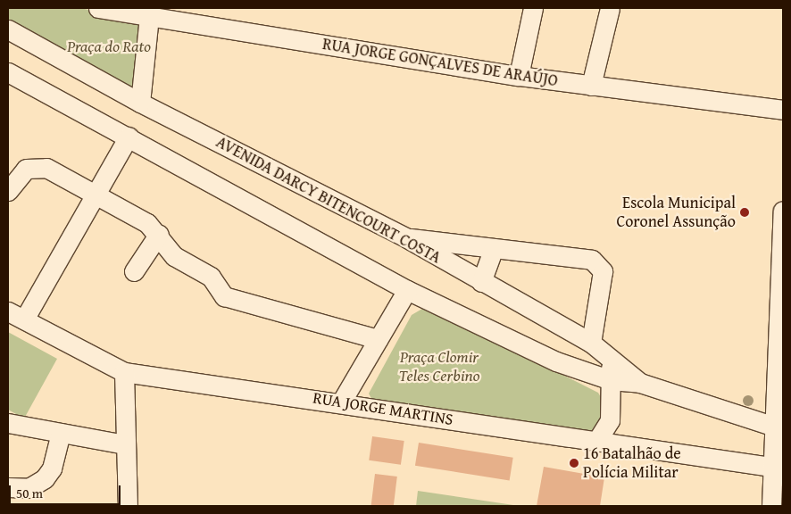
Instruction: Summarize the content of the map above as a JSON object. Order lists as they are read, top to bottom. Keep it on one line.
{"streets":{"street":["RUA JORGE GONÇALVES DE ARAÚJO","AVENIDA DARCY BITENCOURT COSTA","RUA JORGE MARTINS"]},"parks":["Praça do Rato","Praça Clomir Teles Cerbino"],"places":["Escola Municipal Coronel Assunção","16 Batalhão de Polícia Militar"],"scale_bar":"50 m"}
